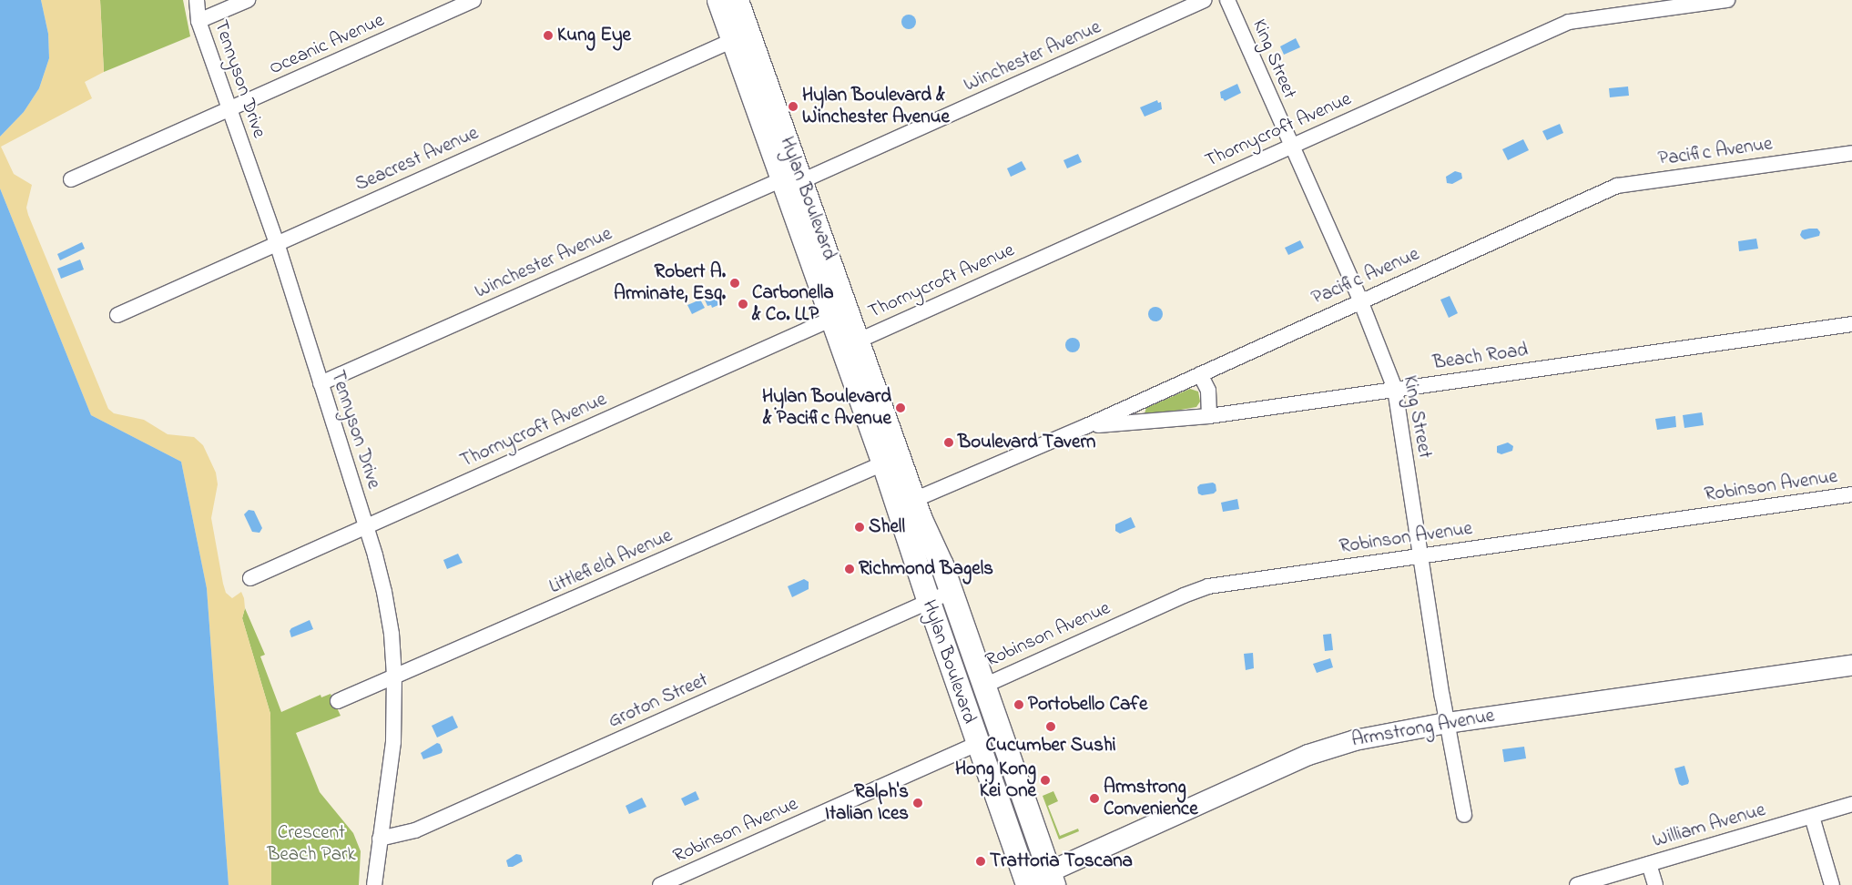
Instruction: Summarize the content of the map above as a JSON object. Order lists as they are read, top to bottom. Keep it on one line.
{"streets":{"main road":["Hylan Boulevard"],"street":["Oceanic Avenue","Winchester Avenue","King Street","Tennyson Drive","Thornycroft Avenue","Pacific Avenue","Seacrest Avenue","Beach Road","Robinson Avenue","Littlefield Avenue","Groton Street","Armstrong Avenue","William Avenue"]},"crossings":[["Oceanic Avenue","Tennyson Drive"],["Winchester Avenue","Tennyson Drive"],["Winchester Avenue","Hylan Boulevard"],["King Street","Thornycroft Avenue"],["King Street","Pacific Avenue"],["King Street","Beach Road"],["King Street","Robinson Avenue"],["King Street","Armstrong Avenue"],["Tennyson Drive","Thornycroft Avenue"],["Tennyson Drive","Seacrest Avenue"],["Tennyson Drive","Littlefield Avenue"],["Tennyson Drive","Groton Street"],["Thornycroft Avenue","Hylan Boulevard"],["Pacific Avenue","Hylan Boulevard"],["Pacific Avenue","Beach Road"],["Seacrest Avenue","Hylan Boulevard"],["Hylan Boulevard","Robinson Avenue"],["Hylan Boulevard","Littlefield Avenue"],["Hylan Boulevard","Groton Street"],["Hylan Boulevard","Armstrong Avenue"]],"parks":["Crescent Beach Park"],"places":["Kung Eye","Hylan Boulevard & Winchester Avenue","Robert A. Arminate, Esq.","Carbonella & Co. LLP","Hylan Boulevard & Pacific Avenue","Boulevard Tavern","Shell","Richmond Bagels","Portobello Cafe","Cucumber Sushi","Hong Kong Kei One","Armstrong Convenience","Ralph's Italian Ices","Trattoria Toscana"]}
